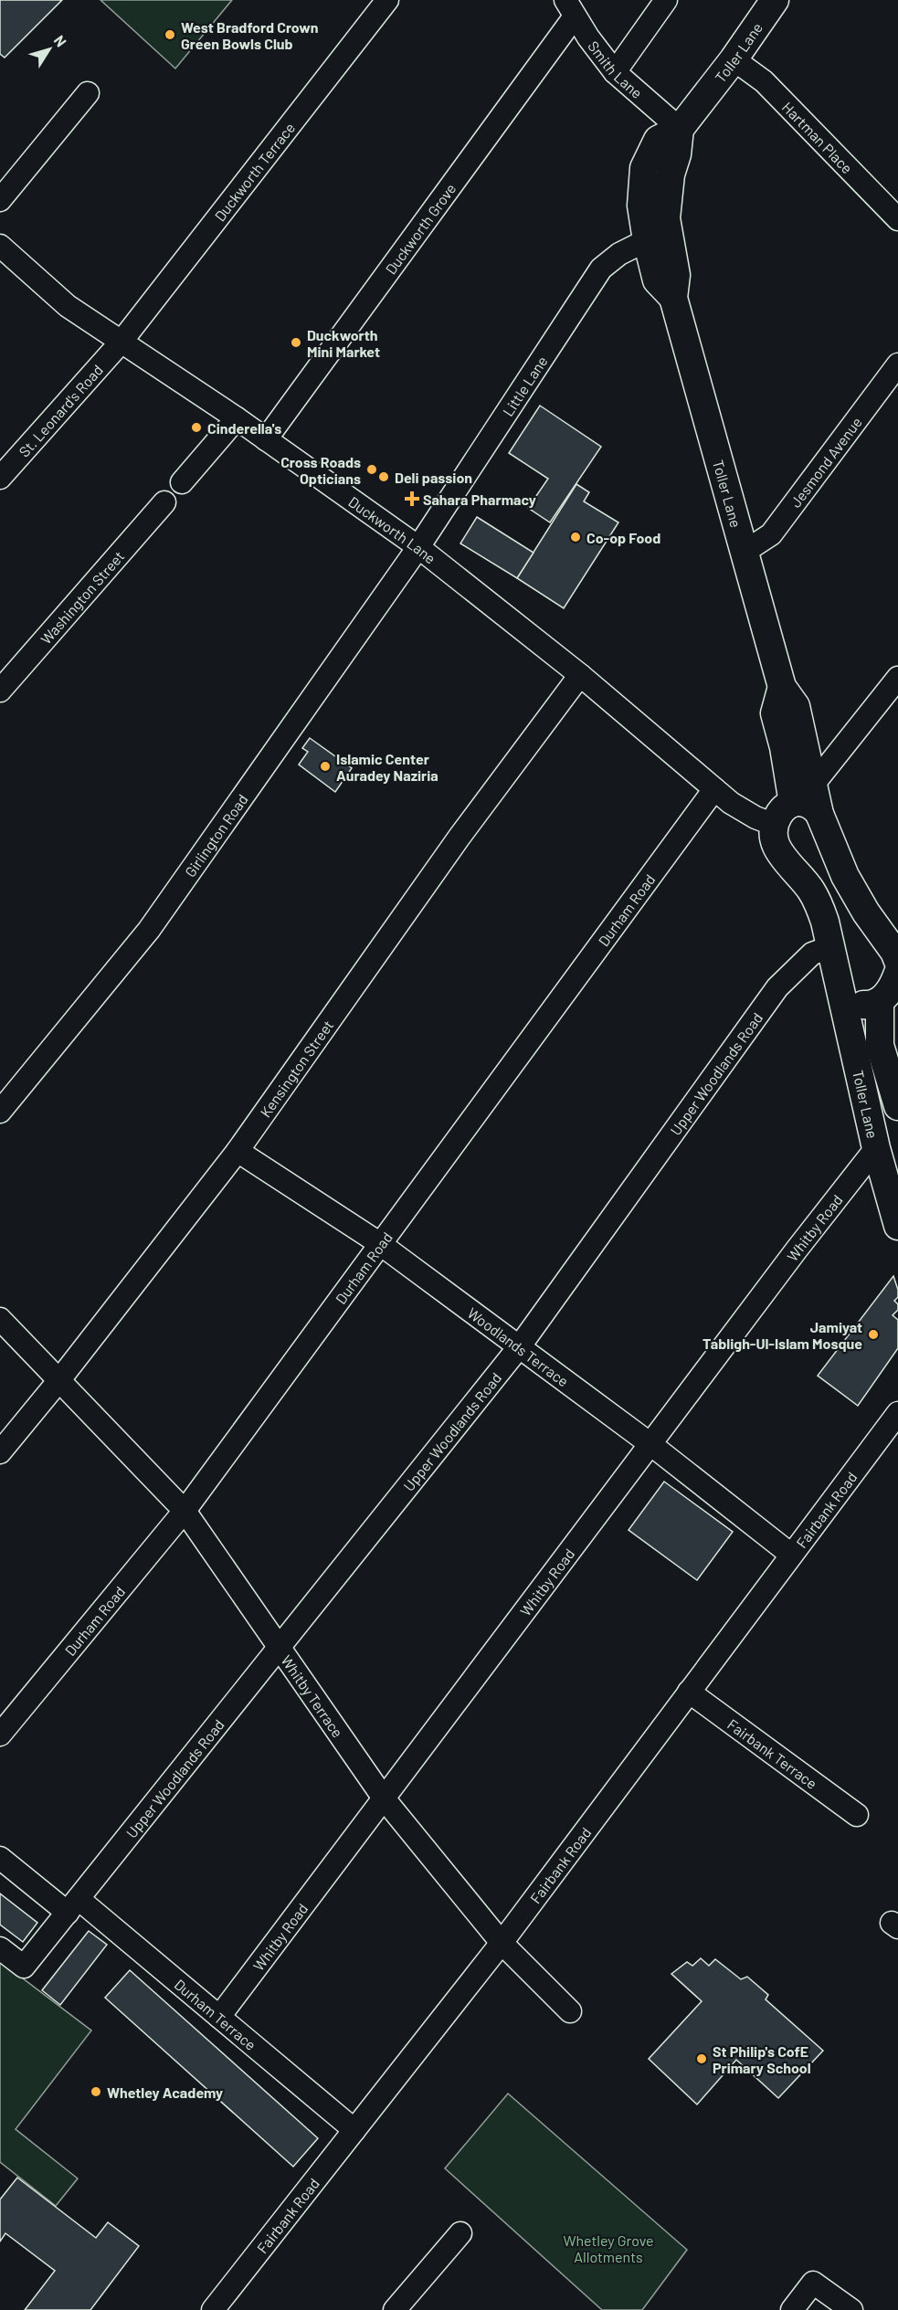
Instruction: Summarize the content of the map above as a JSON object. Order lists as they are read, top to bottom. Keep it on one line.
{"streets":{"main road":["Toller Lane"],"street":["Smith Lane","Hartman Place","Duckworth Terrace","Duckworth Grove","Little Lane","St. Leonard's Road","Jesmond Avenue","Duckworth Lane","Washington Street","Girlington Road","Durham Road","Kensington Street","Upper Woodlands Road","Whitby Road","Woodlands Terrace","Fairbank Road","Whitby Terrace","Fairbank Terrace","Durham Terrace"]},"crossings":[["Toller Lane","Smith Lane"],["Toller Lane","Hartman Place"],["Toller Lane","Little Lane"],["Toller Lane","Jesmond Avenue"],["Toller Lane","Duckworth Lane"],["Toller Lane","Upper Woodlands Road"],["Toller Lane","Whitby Road"],["Smith Lane","Duckworth Grove"],["Duckworth Terrace","St. Leonard's Road"],["Duckworth Terrace","Duckworth Lane"],["Duckworth Grove","Duckworth Lane"],["Little Lane","Duckworth Lane"],["Little Lane","Girlington Road"],["St. Leonard's Road","Duckworth Lane"],["Duckworth Lane","Girlington Road"],["Duckworth Lane","Durham Road"],["Duckworth Lane","Kensington Street"],["Durham Road","Woodlands Terrace"],["Durham Road","Whitby Terrace"],["Kensington Street","Woodlands Terrace"],["Kensington Street","Whitby Terrace"],["Upper Woodlands Road","Woodlands Terrace"],["Upper Woodlands Road","Whitby Terrace"],["Upper Woodlands Road","Durham Terrace"],["Whitby Road","Woodlands Terrace"],["Whitby Road","Whitby Terrace"],["Whitby Road","Durham Terrace"],["Woodlands Terrace","Fairbank Road"],["Fairbank Road","Whitby Terrace"],["Fairbank Road","Fairbank Terrace"],["Fairbank Road","Durham Terrace"]],"parks":["Whetley Grove Allotments"],"places":{"other":["West Bradford Crown Green Bowls Club","Duckworth Mini Market","Cinderella's","Cross Roads Opticians","Deli passion","Co-op Food","Islamic Center Auradey Naziria","Jamiyat Tabligh-Ul-Islam Mosque","St Philip's CofE Primary School","Whetley Academy"],"health":["Sahara Pharmacy"]},"north":"top right"}
